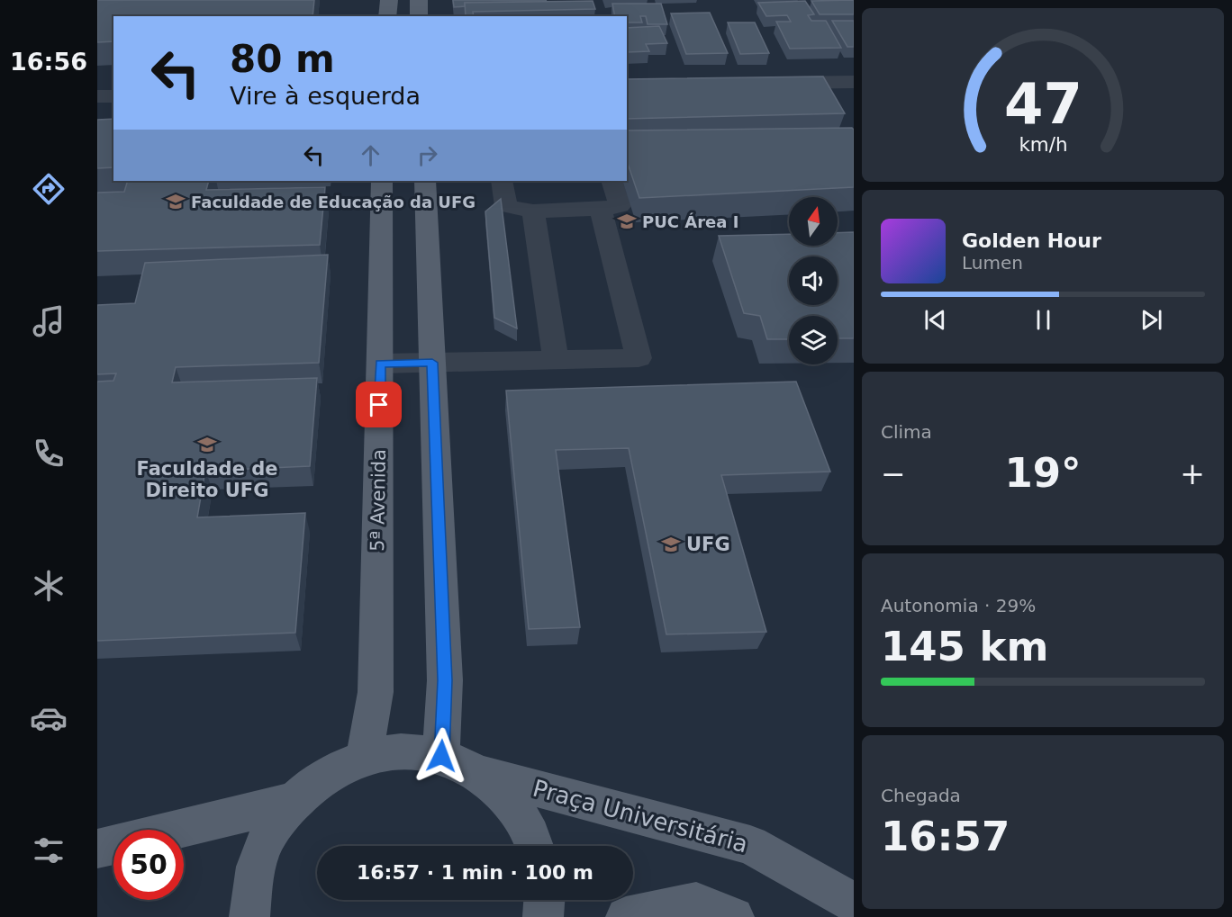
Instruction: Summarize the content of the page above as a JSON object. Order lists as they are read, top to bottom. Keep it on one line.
{"streets":{"main road":["5ª Avenida","Praça Universitária"]},"places":{"school or university":["Faculdade de Educação da UFG","PUC Área I","Faculdade de Direito UFG","UFG"]},"north":"top","page":{"tabs":"16:56","turn":["80 m","Vire à esquerda"],"song":["Golden Hour","Lumen"],"tile":["Clima",["Autonomia · 29%","145 km"],["Chegada","16:57"]],"heat":["−","19°","+"],"limit":"50","trip":"16:57 · 1 min · 100 m","gauge":["47","km/h"]}}
